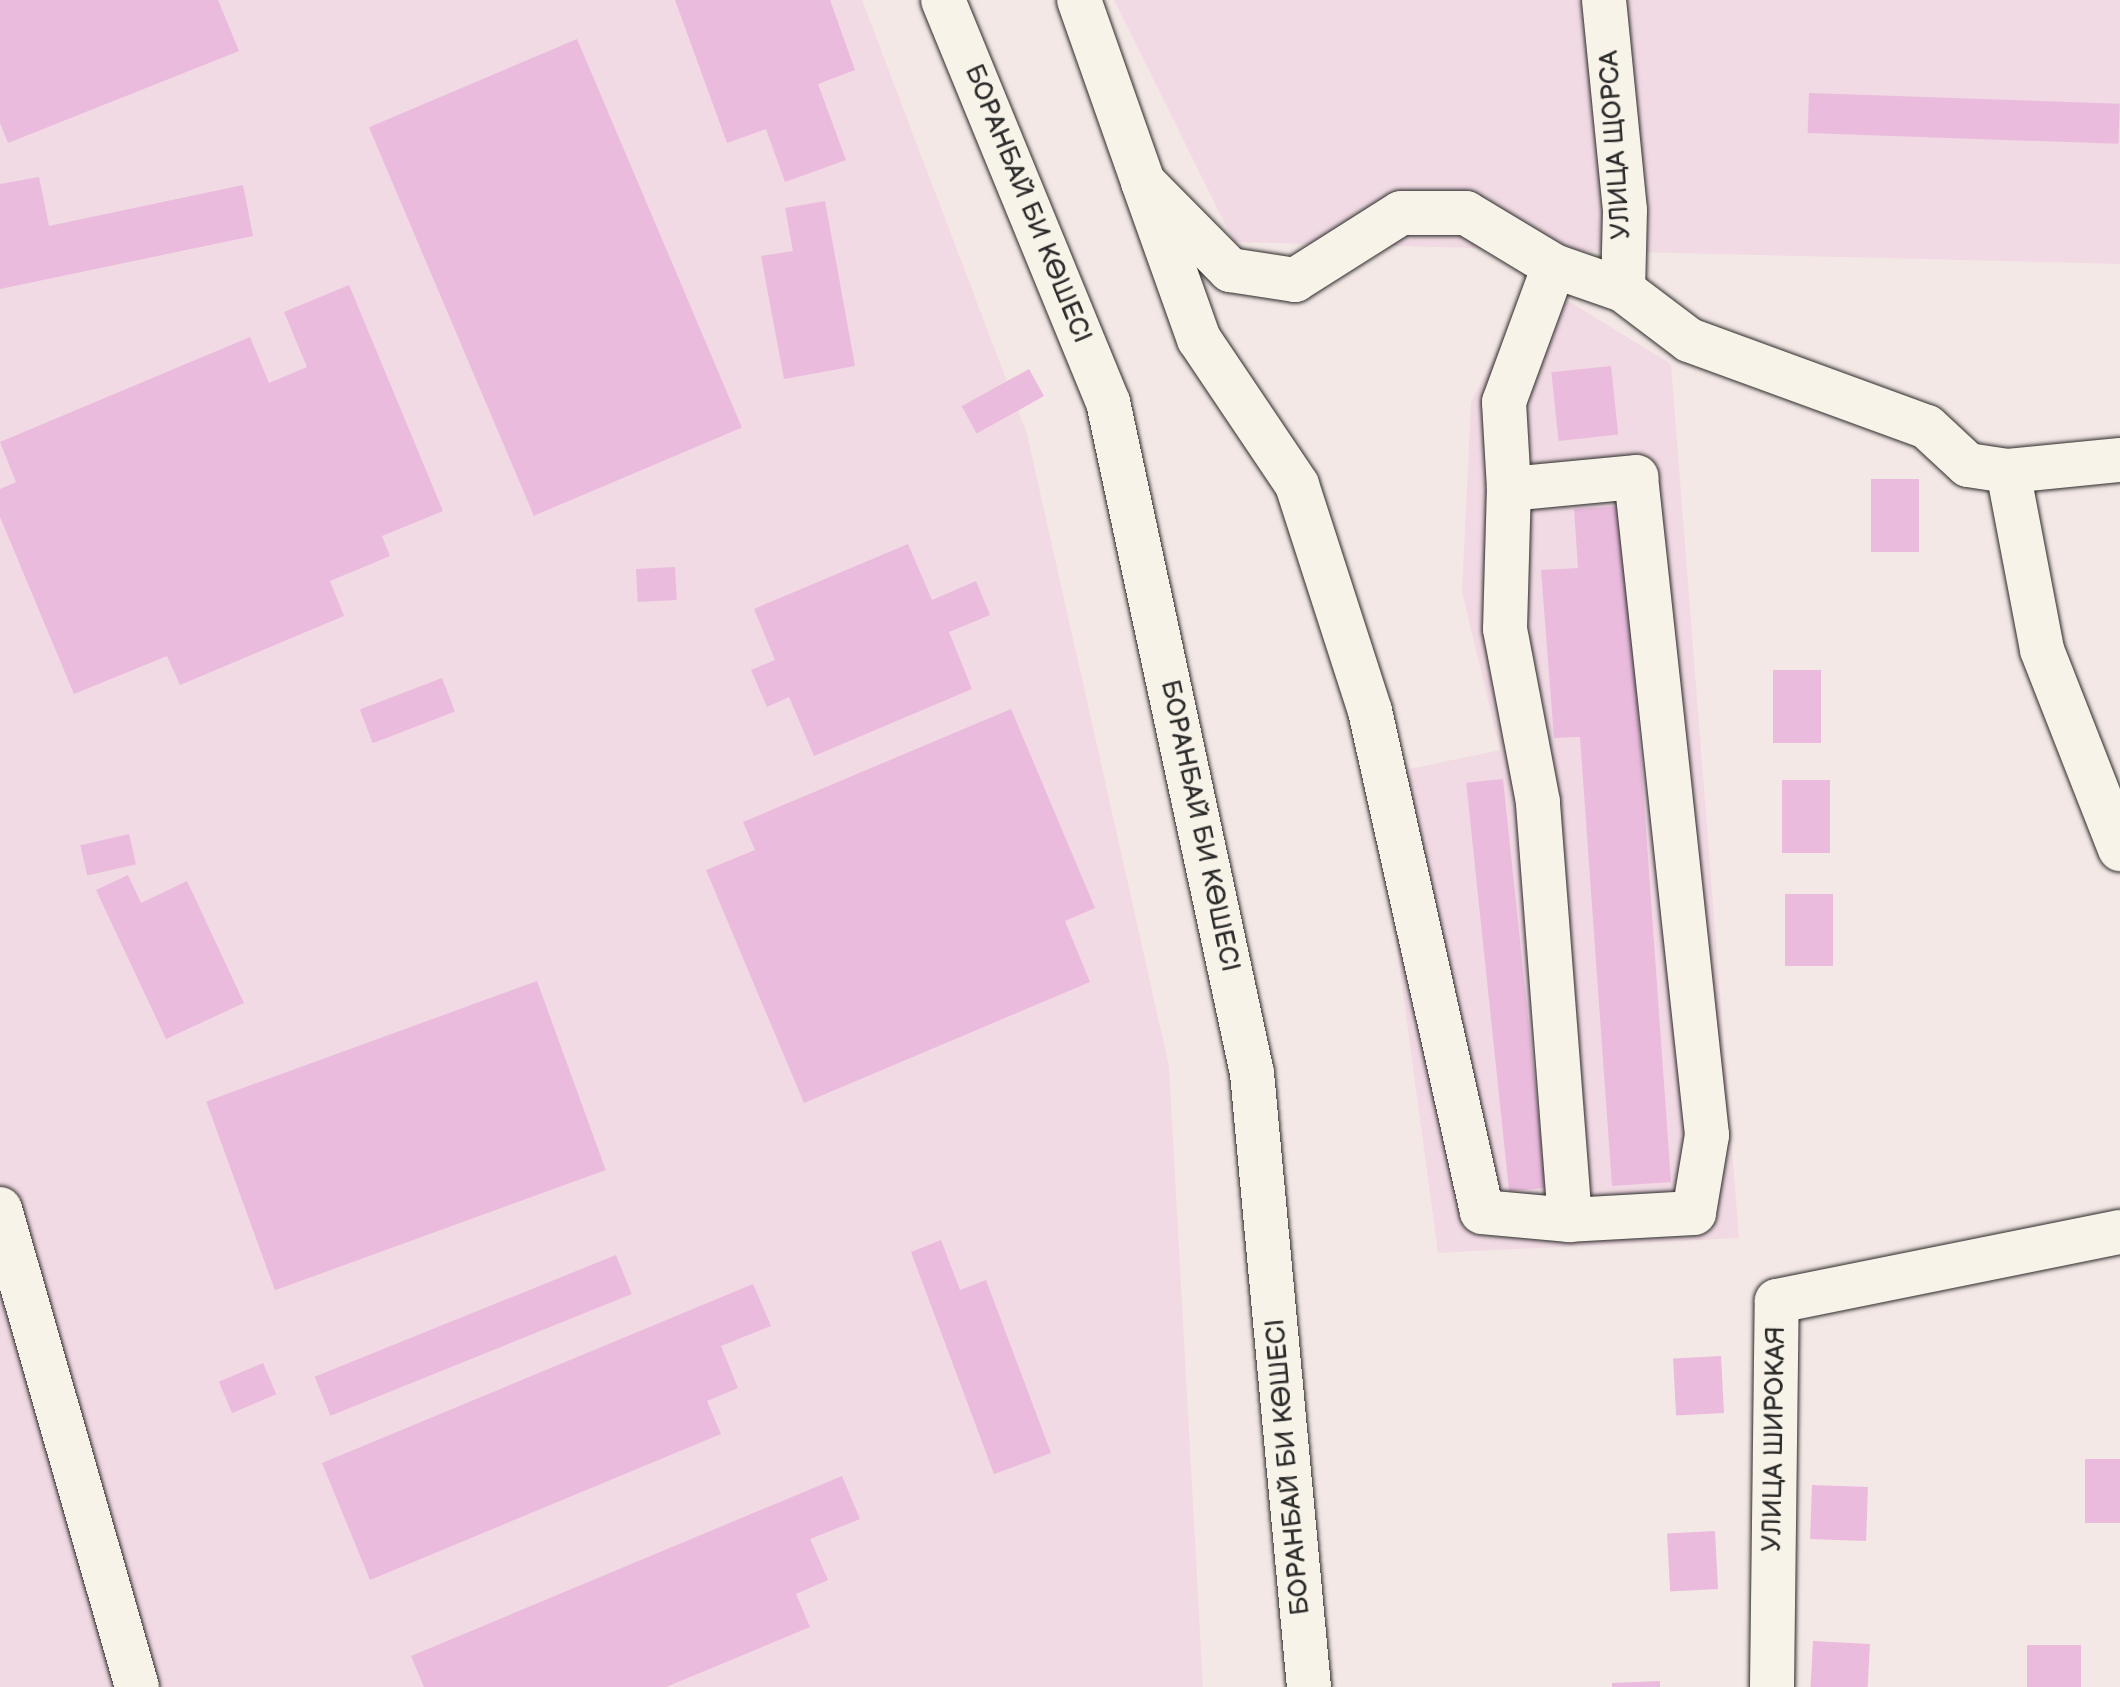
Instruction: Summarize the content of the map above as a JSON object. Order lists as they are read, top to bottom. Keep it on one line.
{"streets":{"main road":["УЛИЦА ЩОРСА","БОРАНБАЙ БИ КӨШЕСІ","УЛИЦА ШИРОКАЯ"]}}
